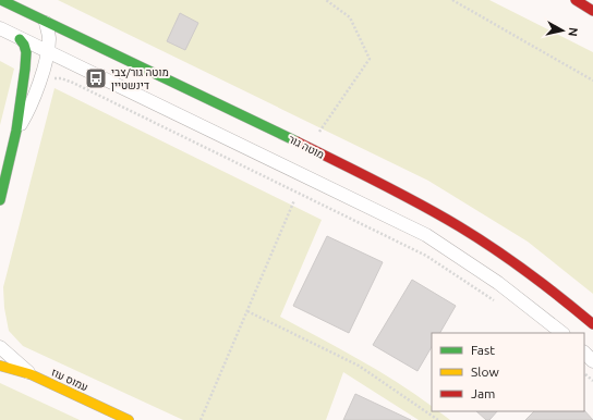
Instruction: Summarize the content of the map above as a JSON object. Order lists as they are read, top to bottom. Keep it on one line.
{"streets":{"main road":["מוטה גור","עמוס עוז"]},"places":{"bus stop":["מוטה גור/צבי דינשטיין"]},"legend":["Fast","Slow","Jam"],"north":"right"}
